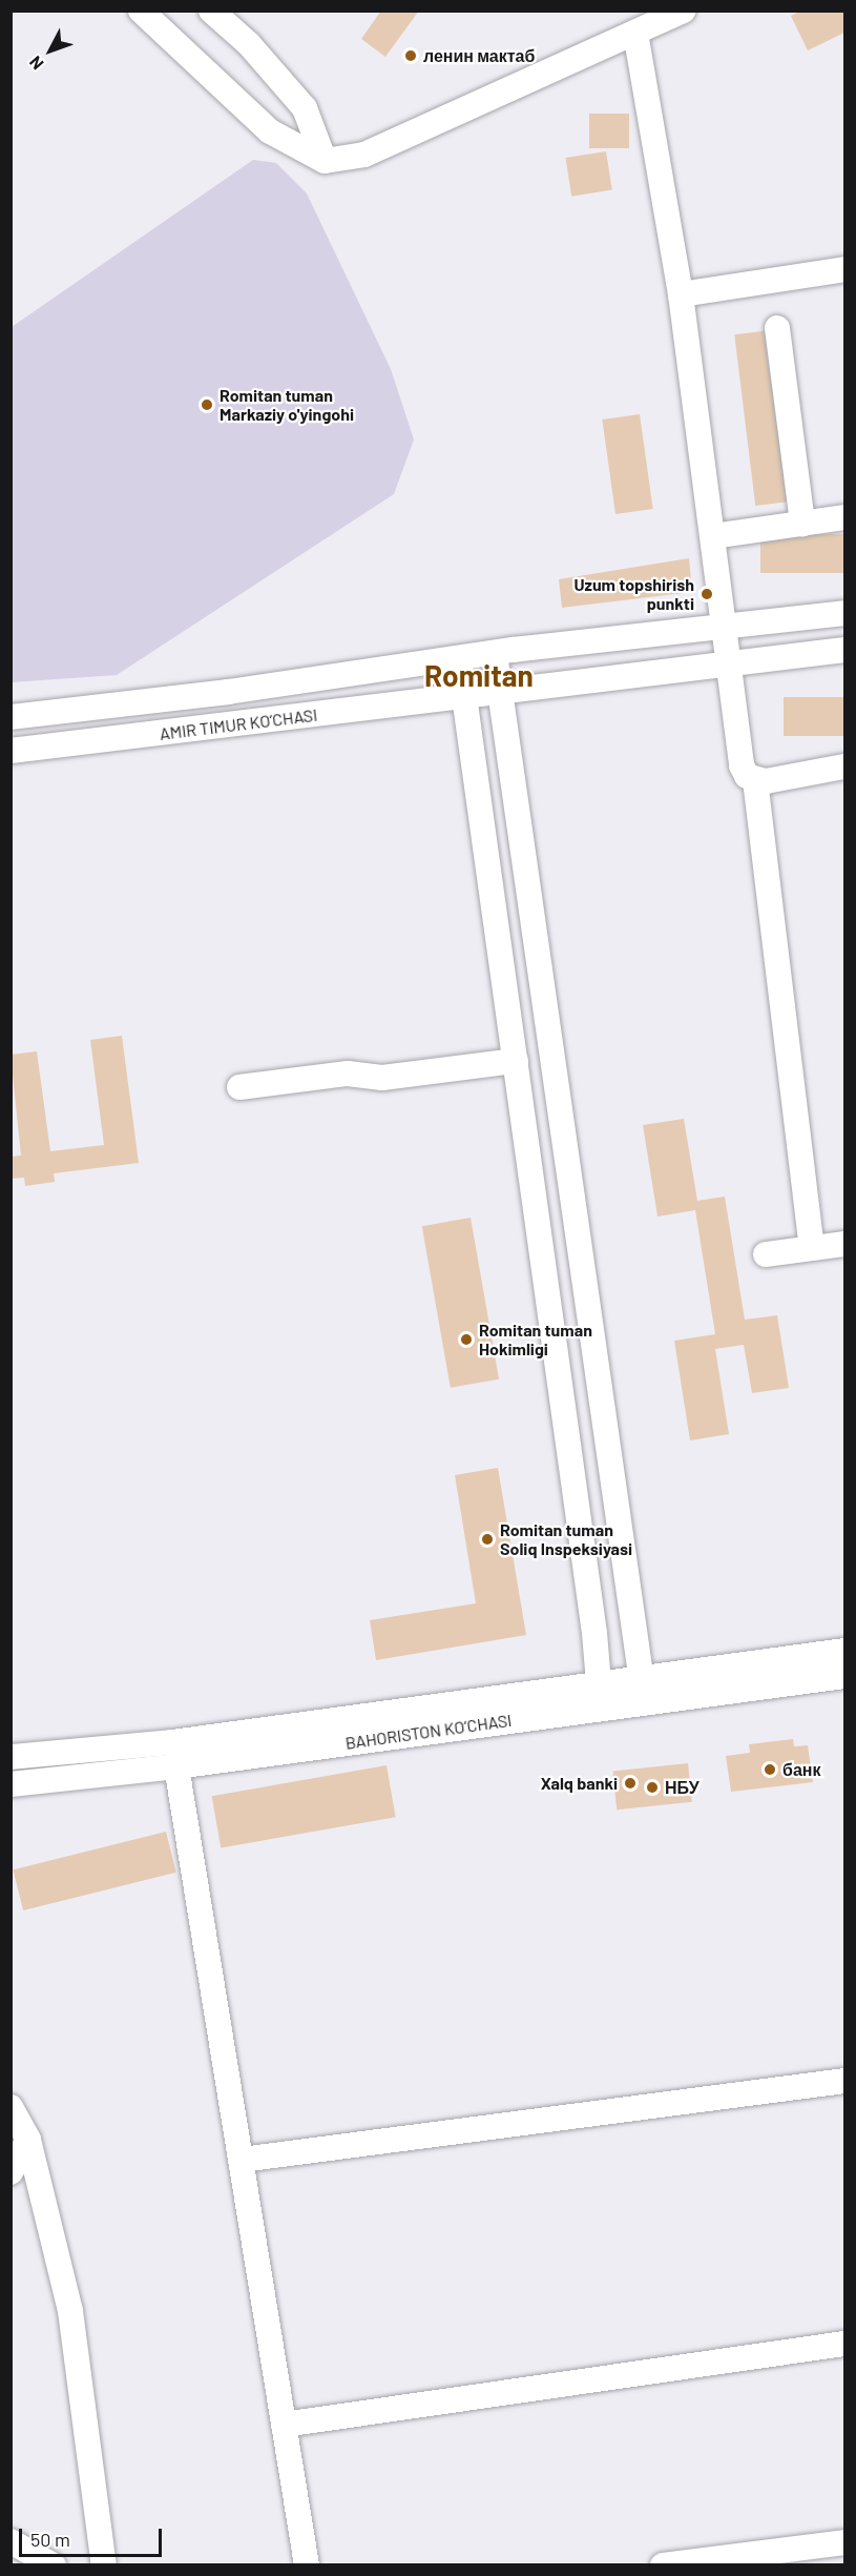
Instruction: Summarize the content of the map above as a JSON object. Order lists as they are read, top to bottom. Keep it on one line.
{"streets":{"street":["AMIR TIMUR KO‘CHASI","BAHORISTON KO‘CHASI"]},"districts":["Romitan"],"places":["ленин мактаб","Romitan tuman Markaziy o'yingohi","Uzum topshirish punkti","Romitan tuman Hokimligi","Romitan tuman Soliq Inspeksiyasi","банк","Xalq banki","НБУ"],"scale_bar":"50 m","north":"bottom left"}
